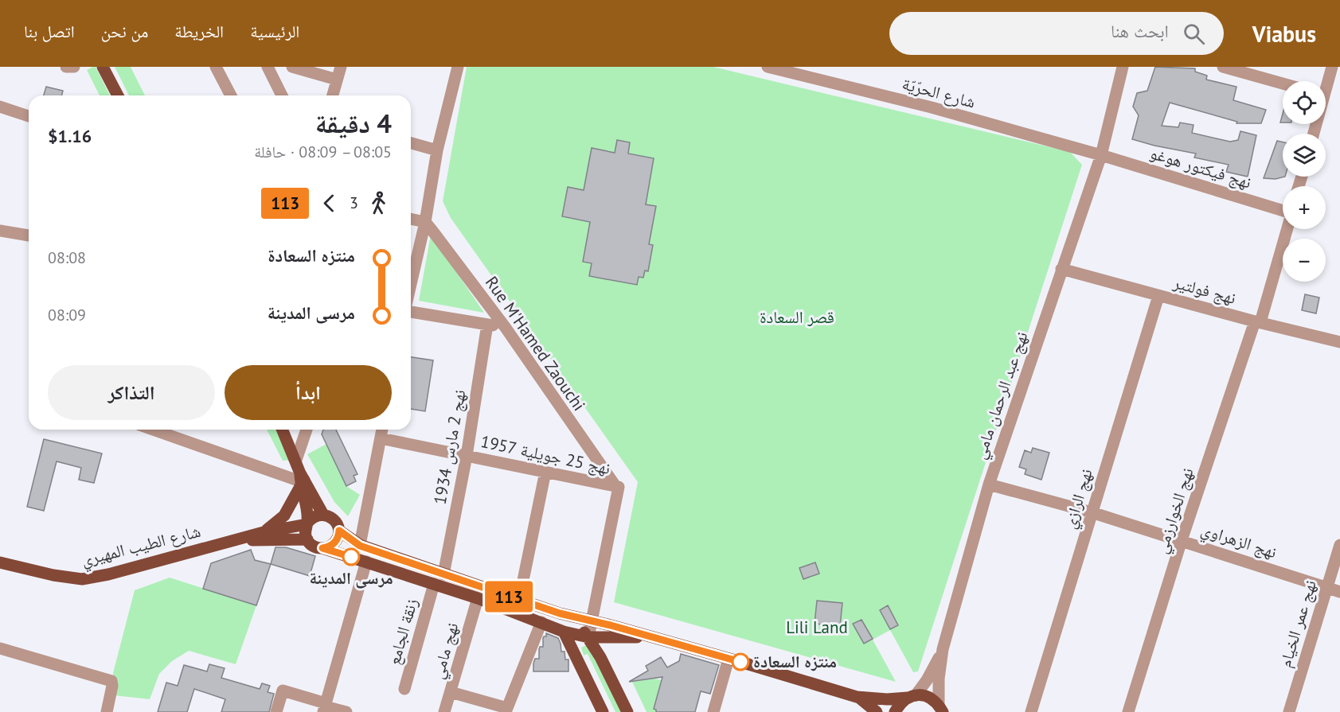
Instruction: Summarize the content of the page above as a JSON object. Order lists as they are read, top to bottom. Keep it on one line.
{"streets":{"main road":["شارع الطيب المهيري"],"street":["شارع الحرّيّة","نهج فيكتور هوغو","نهج فولتير","Rue M'Hamed Zaouchi","نهج عبد الرحمان مامي","نهج 2 مارس 1934","نهج 25 جويلية 1957","نهج الرازي","نهج الخوارزمي","نهج الزهراوي","نهج عمر الخيام","زنقة الجامع","نهج مامي"]},"crossings":[["شارع الحرّيّة","نهج فيكتور هوغو"],["شارع الحرّيّة","نهج عبد الرحمان مامي"],["نهج فيكتور هوغو","نهج عبد الرحمان مامي"],["نهج فولتير","نهج عبد الرحمان مامي"],["نهج فولتير","نهج الرازي"],["نهج فولتير","نهج الخوارزمي"],["Rue M'Hamed Zaouchi","نهج 25 جويلية 1957"],["نهج عبد الرحمان مامي","نهج الزهراوي"],["نهج 2 مارس 1934","نهج 25 جويلية 1957"],["نهج الرازي","نهج الزهراوي"],["نهج الخوارزمي","نهج الزهراوي"],["نهج الزهراوي","نهج عمر الخيام"]],"parks":["قصر السعادة","Lili Land"],"places":["مرسى المدينة","منتزه السعادة"],"lines":["bus line 113"],"page":{"header":"Viabus","search":"ابحث هنا","nav":["الرئيسية","الخريطة","من نحن","اتصل بنا"],"on_map":"113","map_buttons":["+","−"],"heading":["4 دقيقة","08:05 – 08:09 · حافلة","$1.16"],"legs":["3","113"],"list":[{"name":"منتزه السعادة","value":"08:08"},{"name":"مرسى المدينة","value":"08:09"}],"buttons":["ابدأ","التذاكر"]}}
